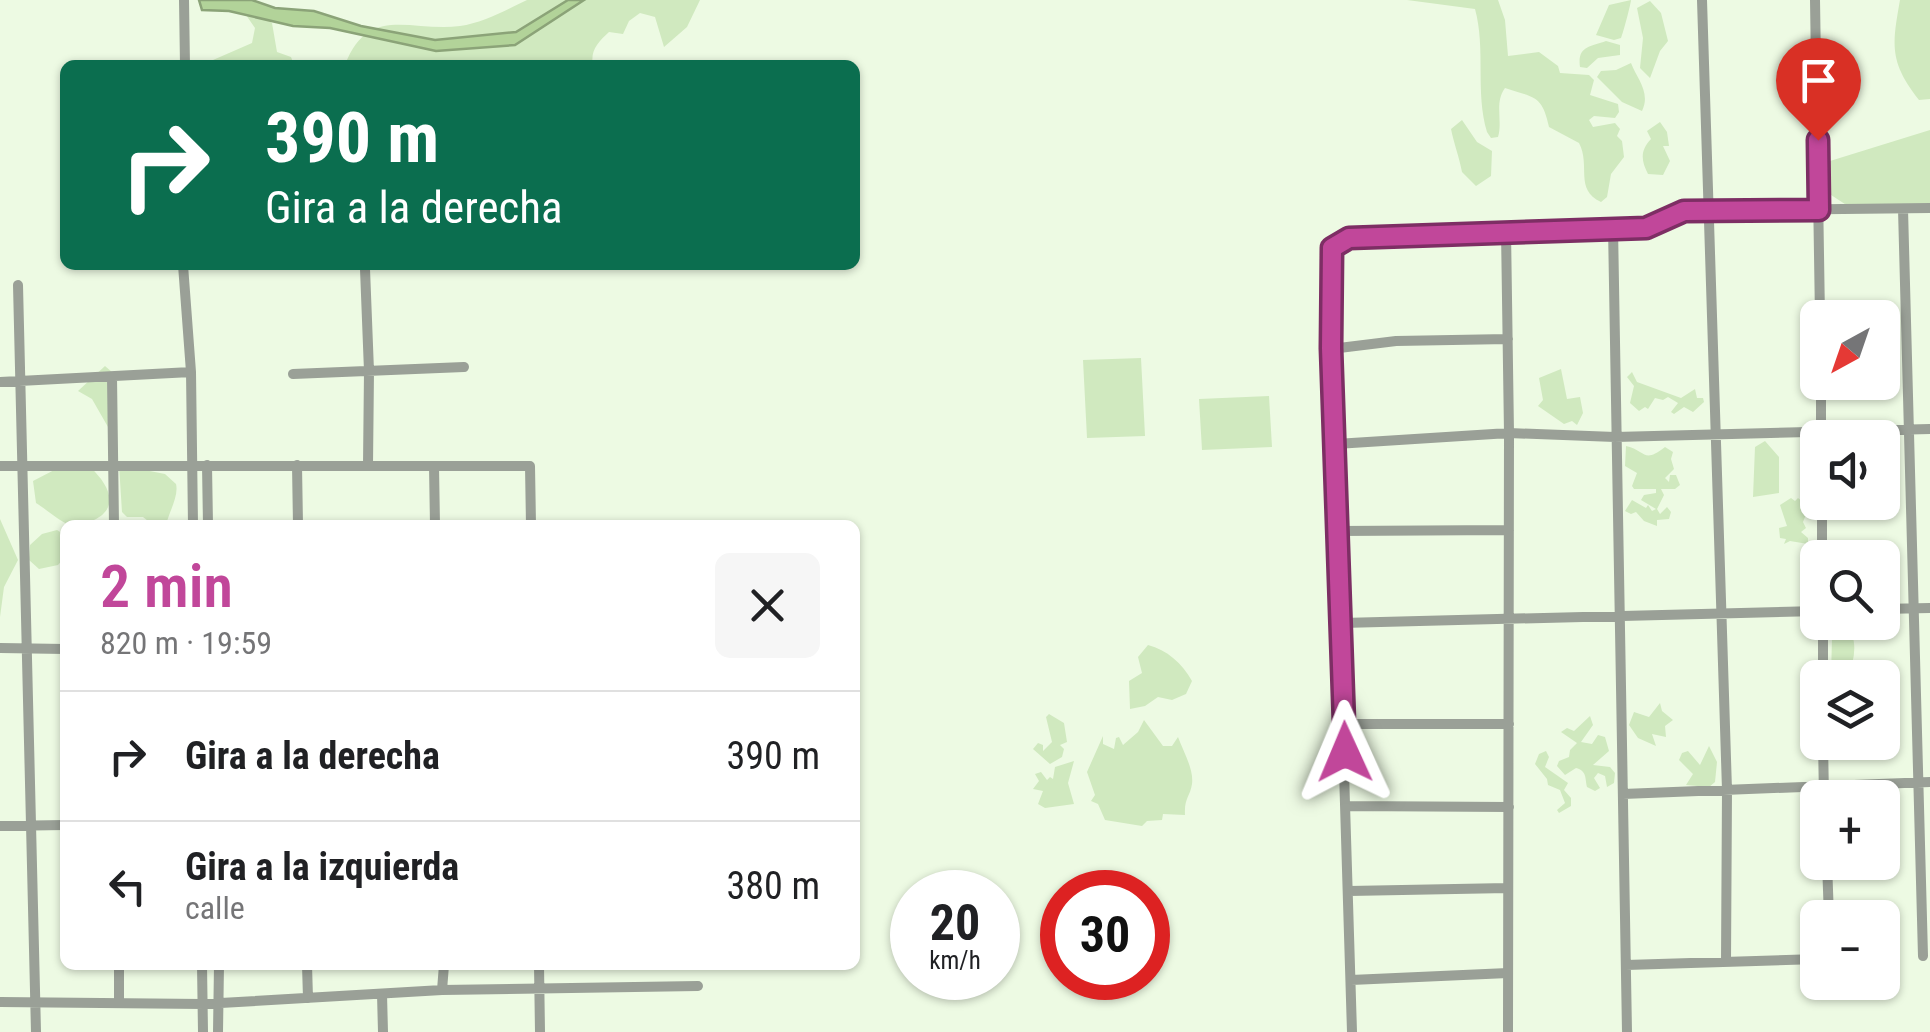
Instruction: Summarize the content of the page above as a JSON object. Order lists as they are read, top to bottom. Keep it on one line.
{"north":"bottom left","page":{"turn":["390 m","Gira a la derecha"],"map_buttons":["+","−"],"heading":["2 min","820 m · 19:59"],"list":[{"name":"Gira a la derecha","value":"390 m"},{"name":"Gira a la izquierda","note":"calle","value":"380 m"}],"speed":"20 km/h","limit":"30"}}
